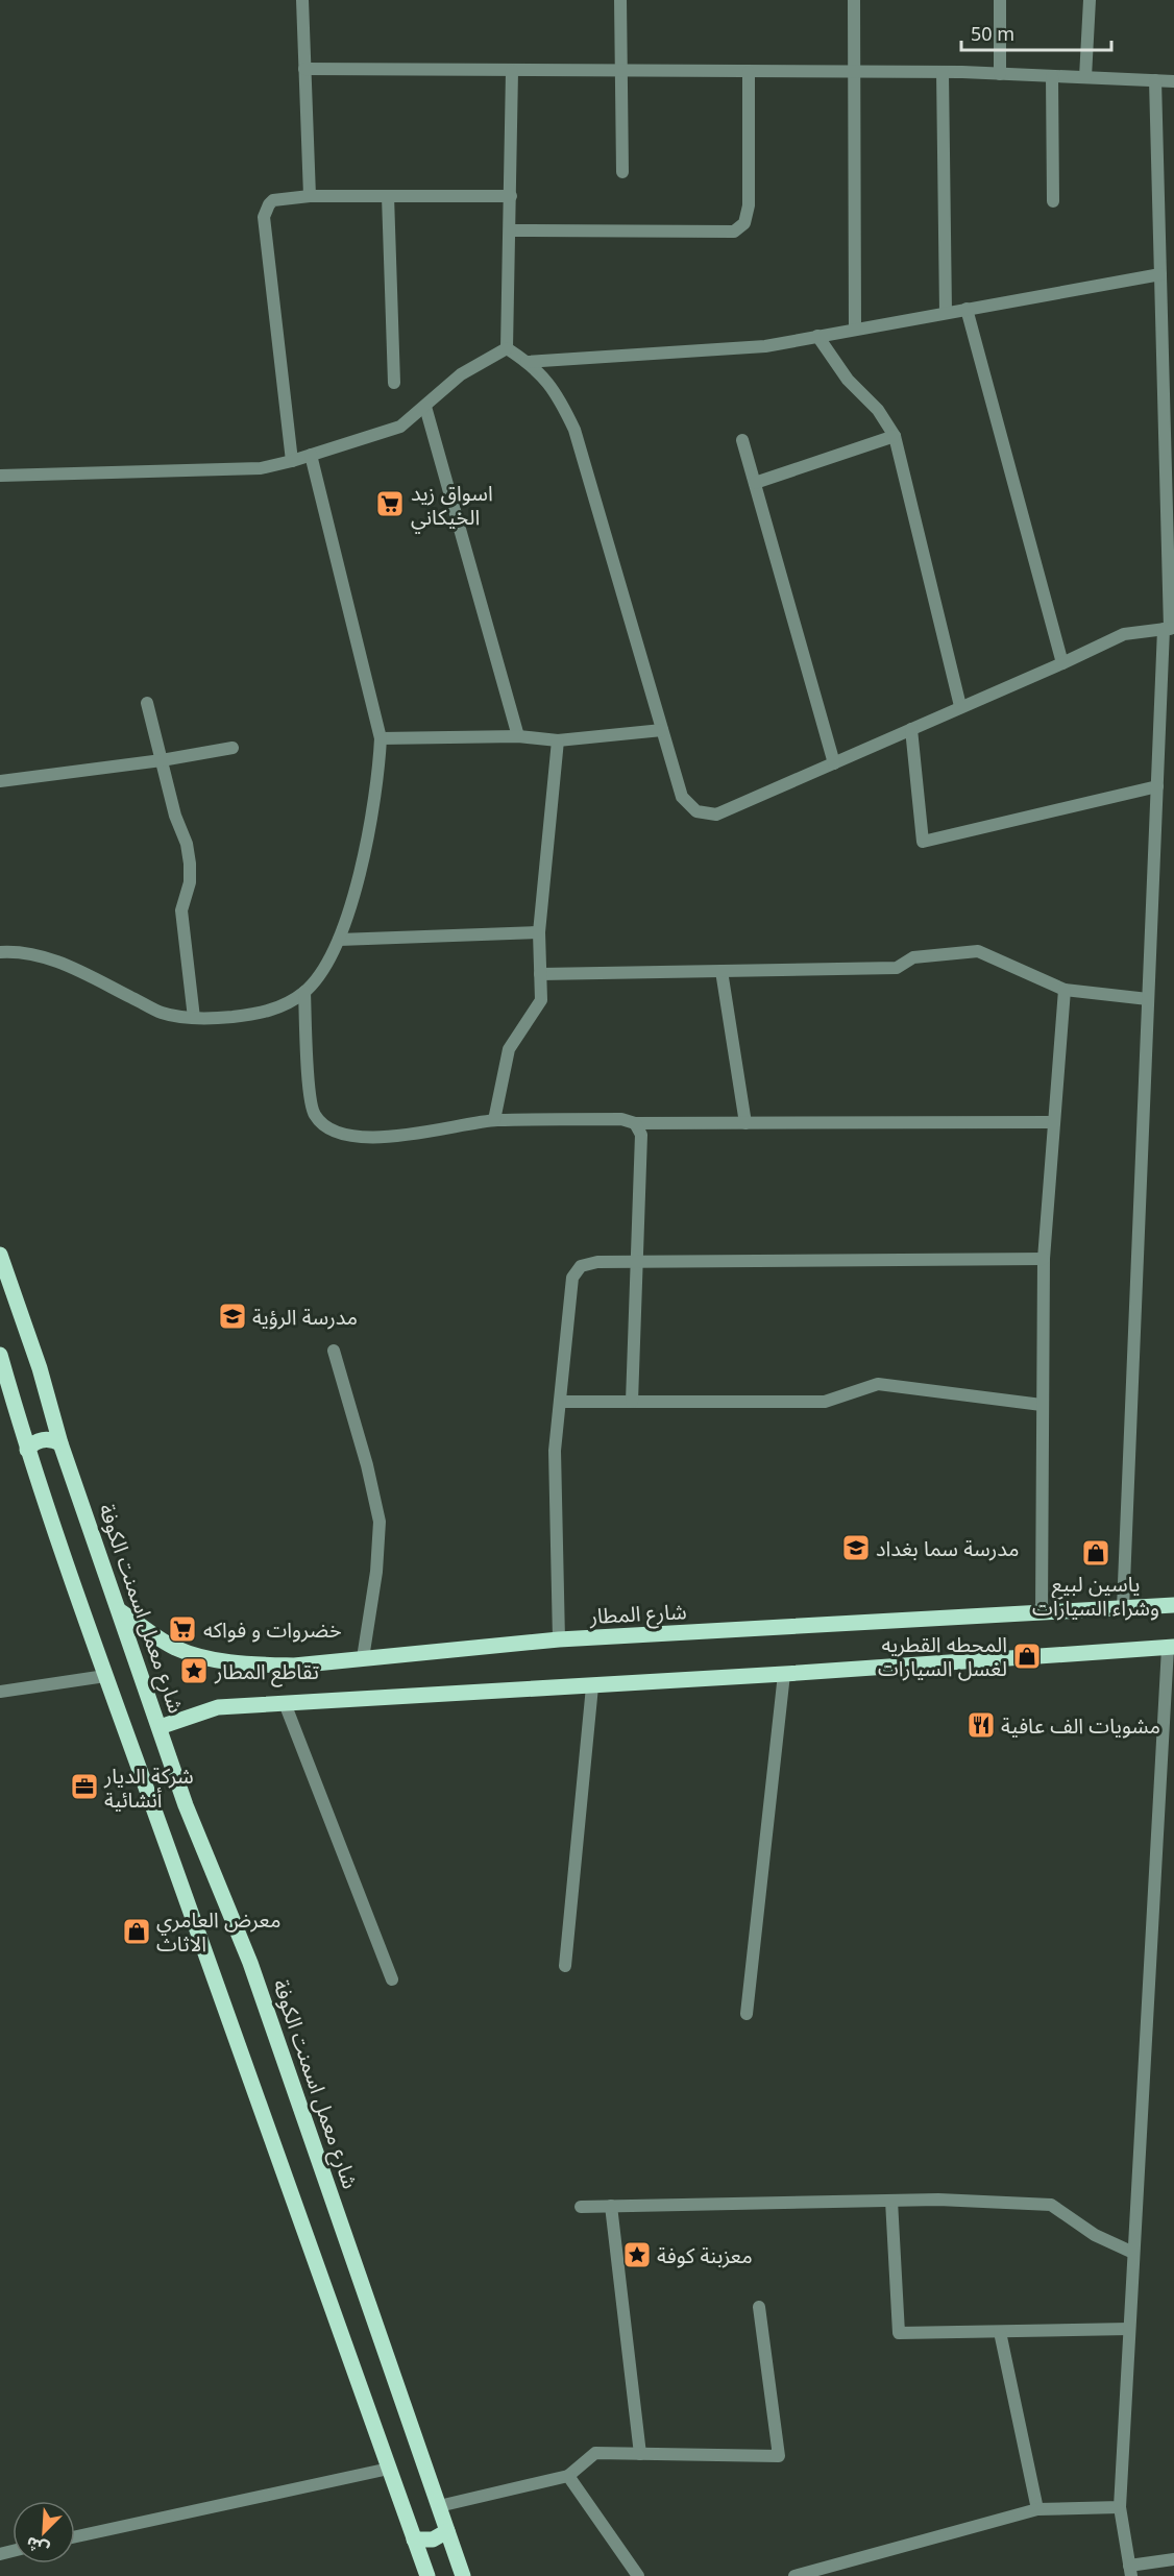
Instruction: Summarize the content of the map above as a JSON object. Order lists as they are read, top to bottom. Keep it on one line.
{"streets":{"main road":["شارع معمل اسمنت الكوفة","شارع المطار"]},"crossings":[["شارع معمل اسمنت الكوفة","شارع المطار"]],"places":{"supermarket":["اسواق زيد الخيكاني","خضروات و فواكه"],"school or university":["مدرسة الرؤية","مدرسة سما بغداد"],"shop":["ياسين لبيع وشراء السيارات","المحطه القطريه لغسل السيارات","معرض العامري الاثاث"],"place":["تقاطع المطار","معزبنة كوفة"],"restaurant":["مشويات الف عافية"],"office":["شركة الديار أنشائية"]},"scale_bar":"50 m","north":"bottom left"}
